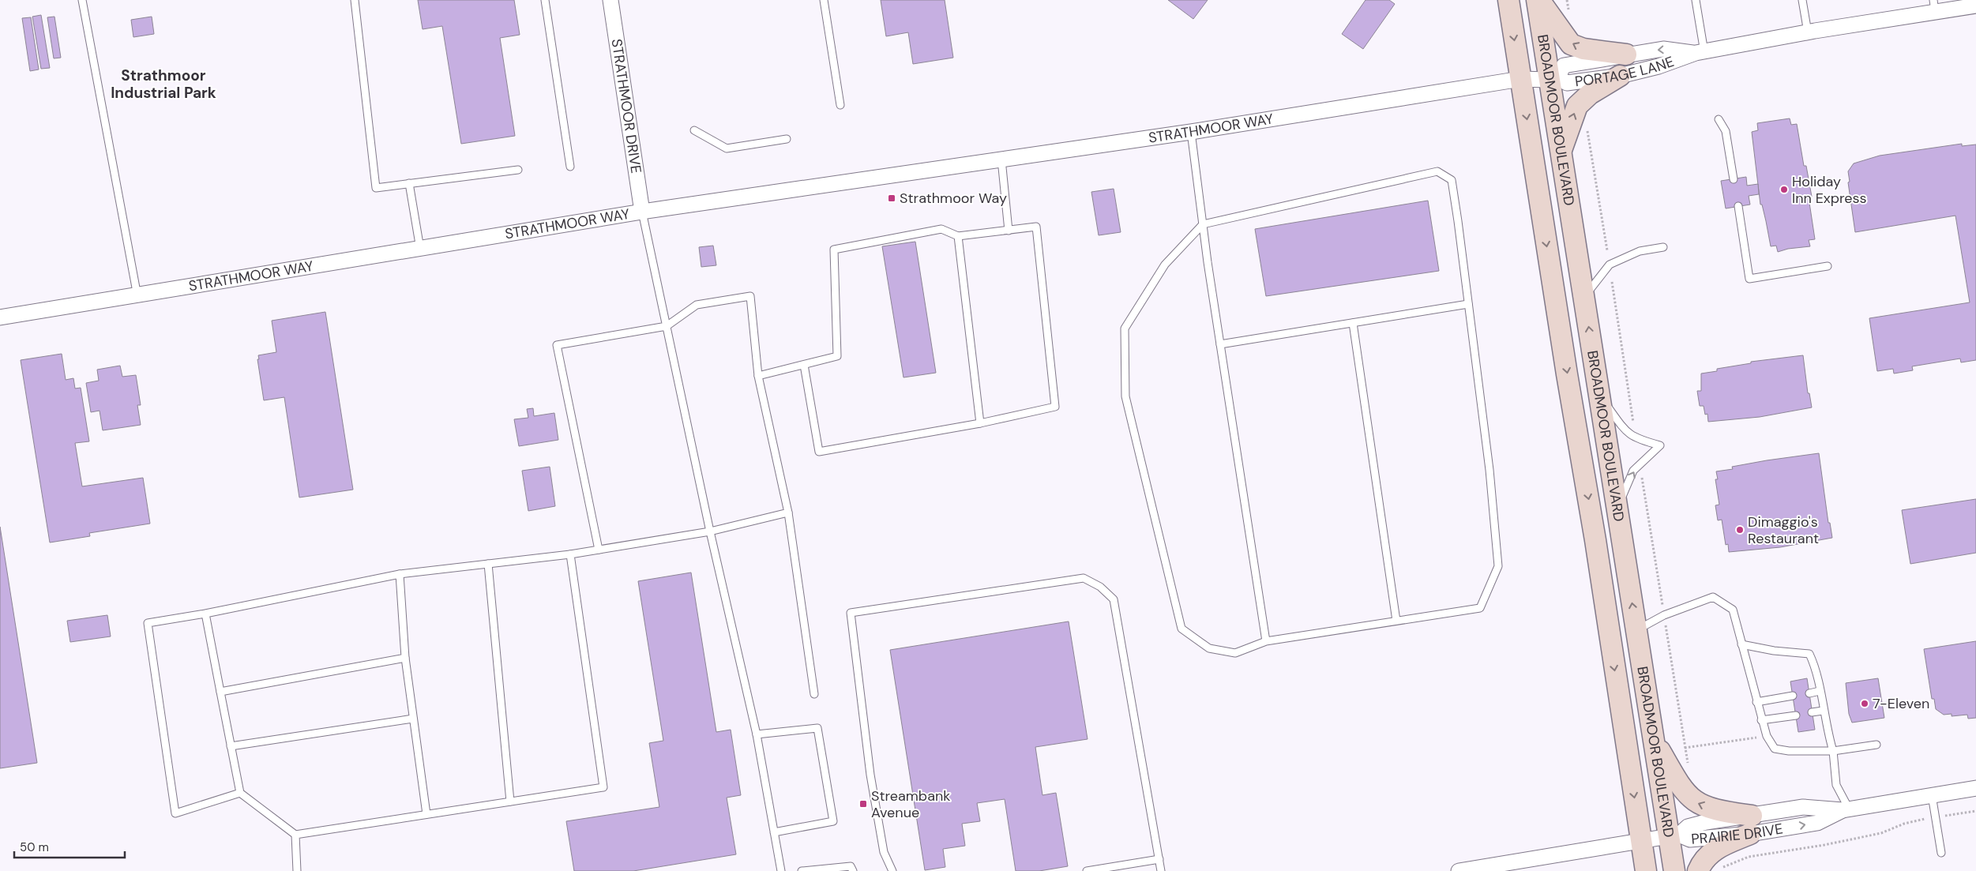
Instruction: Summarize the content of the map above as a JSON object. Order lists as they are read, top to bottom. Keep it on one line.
{"streets":{"main road":["BROADMOOR BOULEVARD"],"street":["PORTAGE LANE","STRATHMOOR DRIVE","STRATHMOOR WAY","PRAIRIE DRIVE"]},"crossings":[["PORTAGE LANE","BROADMOOR BOULEVARD"],["PORTAGE LANE","STRATHMOOR WAY"],["STRATHMOOR DRIVE","STRATHMOOR WAY"],["BROADMOOR BOULEVARD","STRATHMOOR WAY"],["BROADMOOR BOULEVARD","PRAIRIE DRIVE"]],"districts":["Strathmoor Industrial Park"],"places":{"other":["Holiday Inn Express","Dimaggio's Restaurant","7-Eleven"],"transit":["Strathmoor Way","Streambank Avenue"]},"scale_bar":"50 m"}
